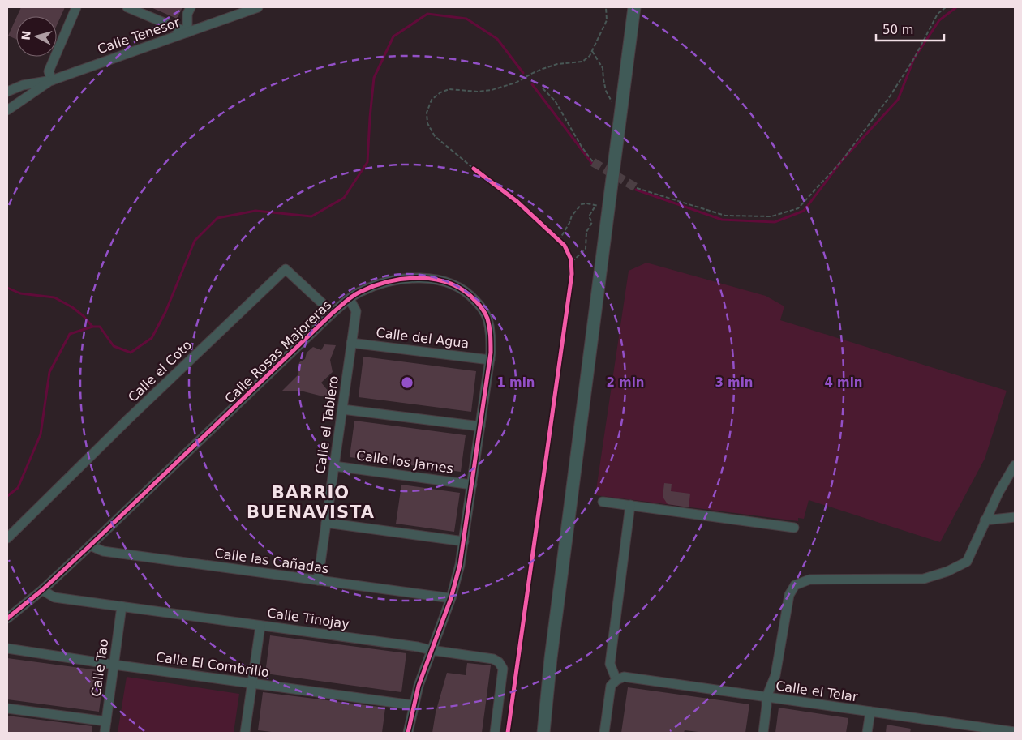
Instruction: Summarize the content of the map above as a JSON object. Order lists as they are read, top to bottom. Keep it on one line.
{"streets":{"street":["Calle Tenesor","Calle del Agua","Calle Rosas Majoreras","Calle el Coto","Calle el Tablero","Calle los James","Calle las Cañadas","Calle Tinojay","Calle El Combrillo","Calle Tao","Calle el Telar"]},"crossings":[["Calle del Agua","Calle Rosas Majoreras"],["Calle del Agua","Calle el Tablero"],["Calle Rosas Majoreras","Calle el Coto"],["Calle Rosas Majoreras","Calle el Tablero"],["Calle Rosas Majoreras","Calle los James"],["Calle Rosas Majoreras","Calle las Cañadas"],["Calle Rosas Majoreras","Calle Tinojay"],["Calle Rosas Majoreras","Calle El Combrillo"],["Calle el Tablero","Calle los James"],["Calle el Tablero","Calle las Cañadas"],["Calle Tinojay","Calle Tao"],["Calle El Combrillo","Calle Tao"]],"districts":["BARRIO BUENAVISTA"],"scale_bar":"50 m","north":"left","rings":["1 min","2 min","3 min","4 min"]}
